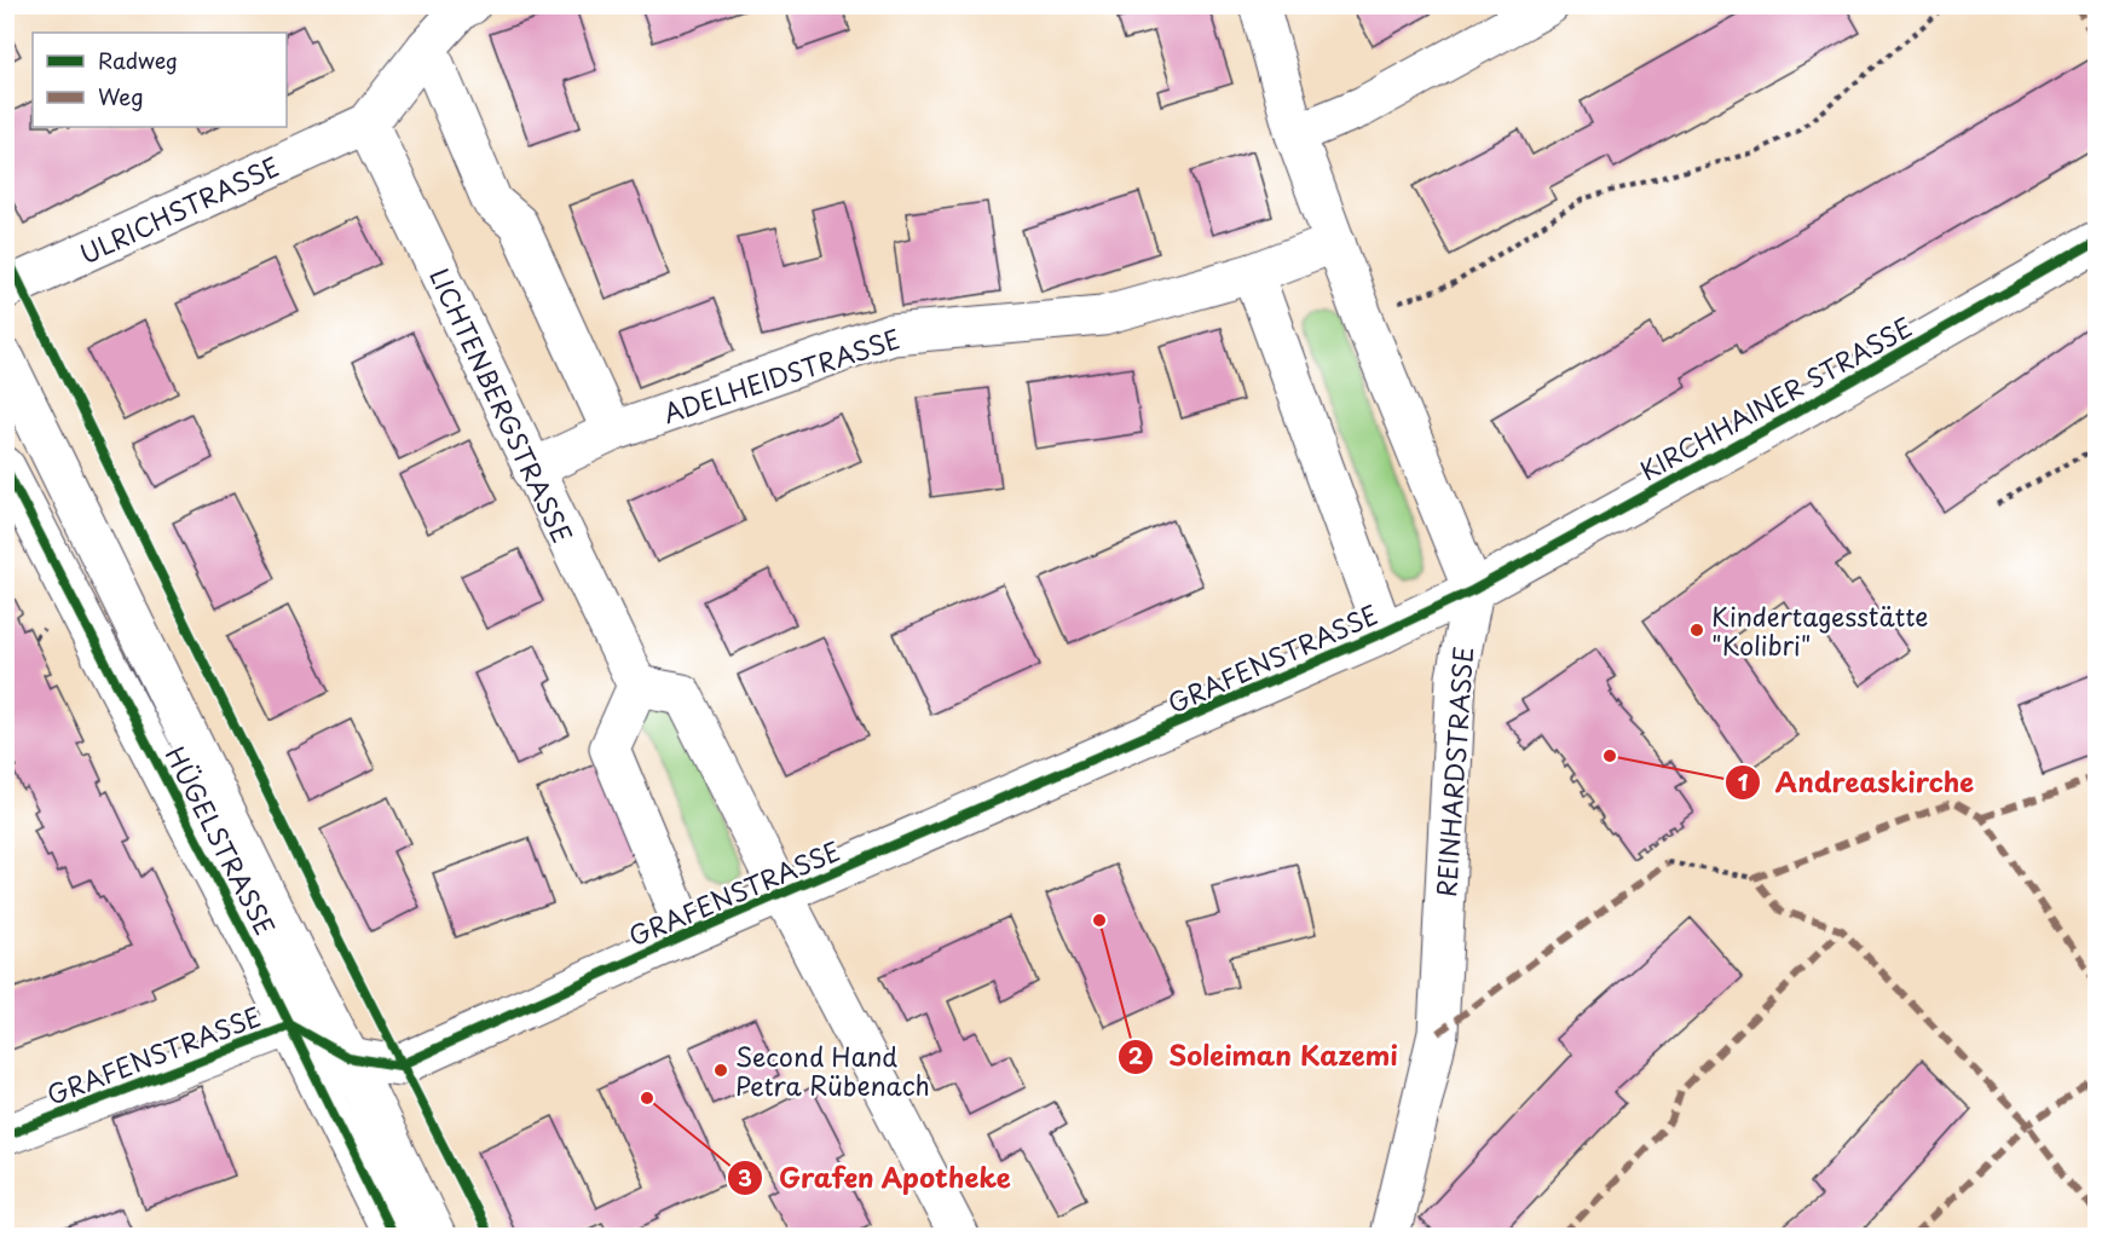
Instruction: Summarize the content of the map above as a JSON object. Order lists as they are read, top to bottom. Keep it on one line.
{"streets":{"street":["ULRICHSTRASSE","ADELHEIDSTRASSE","KIRCHHAINER STRASSE","LICHTENBERGSTRASSE","GRAFENSTRASSE","REINHARDSTRASSE","HÜGELSTRASSE"]},"crossings":[["ULRICHSTRASSE","LICHTENBERGSTRASSE"],["ADELHEIDSTRASSE","LICHTENBERGSTRASSE"],["KIRCHHAINER STRASSE","GRAFENSTRASSE"],["KIRCHHAINER STRASSE","REINHARDSTRASSE"],["GRAFENSTRASSE","REINHARDSTRASSE"],["GRAFENSTRASSE","HÜGELSTRASSE"]],"places":["Kindertagesstätte \"Kolibri\"","Andreaskirche","Soleiman Kazemi","Second Hand Petra Rübenach","Grafen Apotheke"],"legend":["Radweg","Weg"]}
